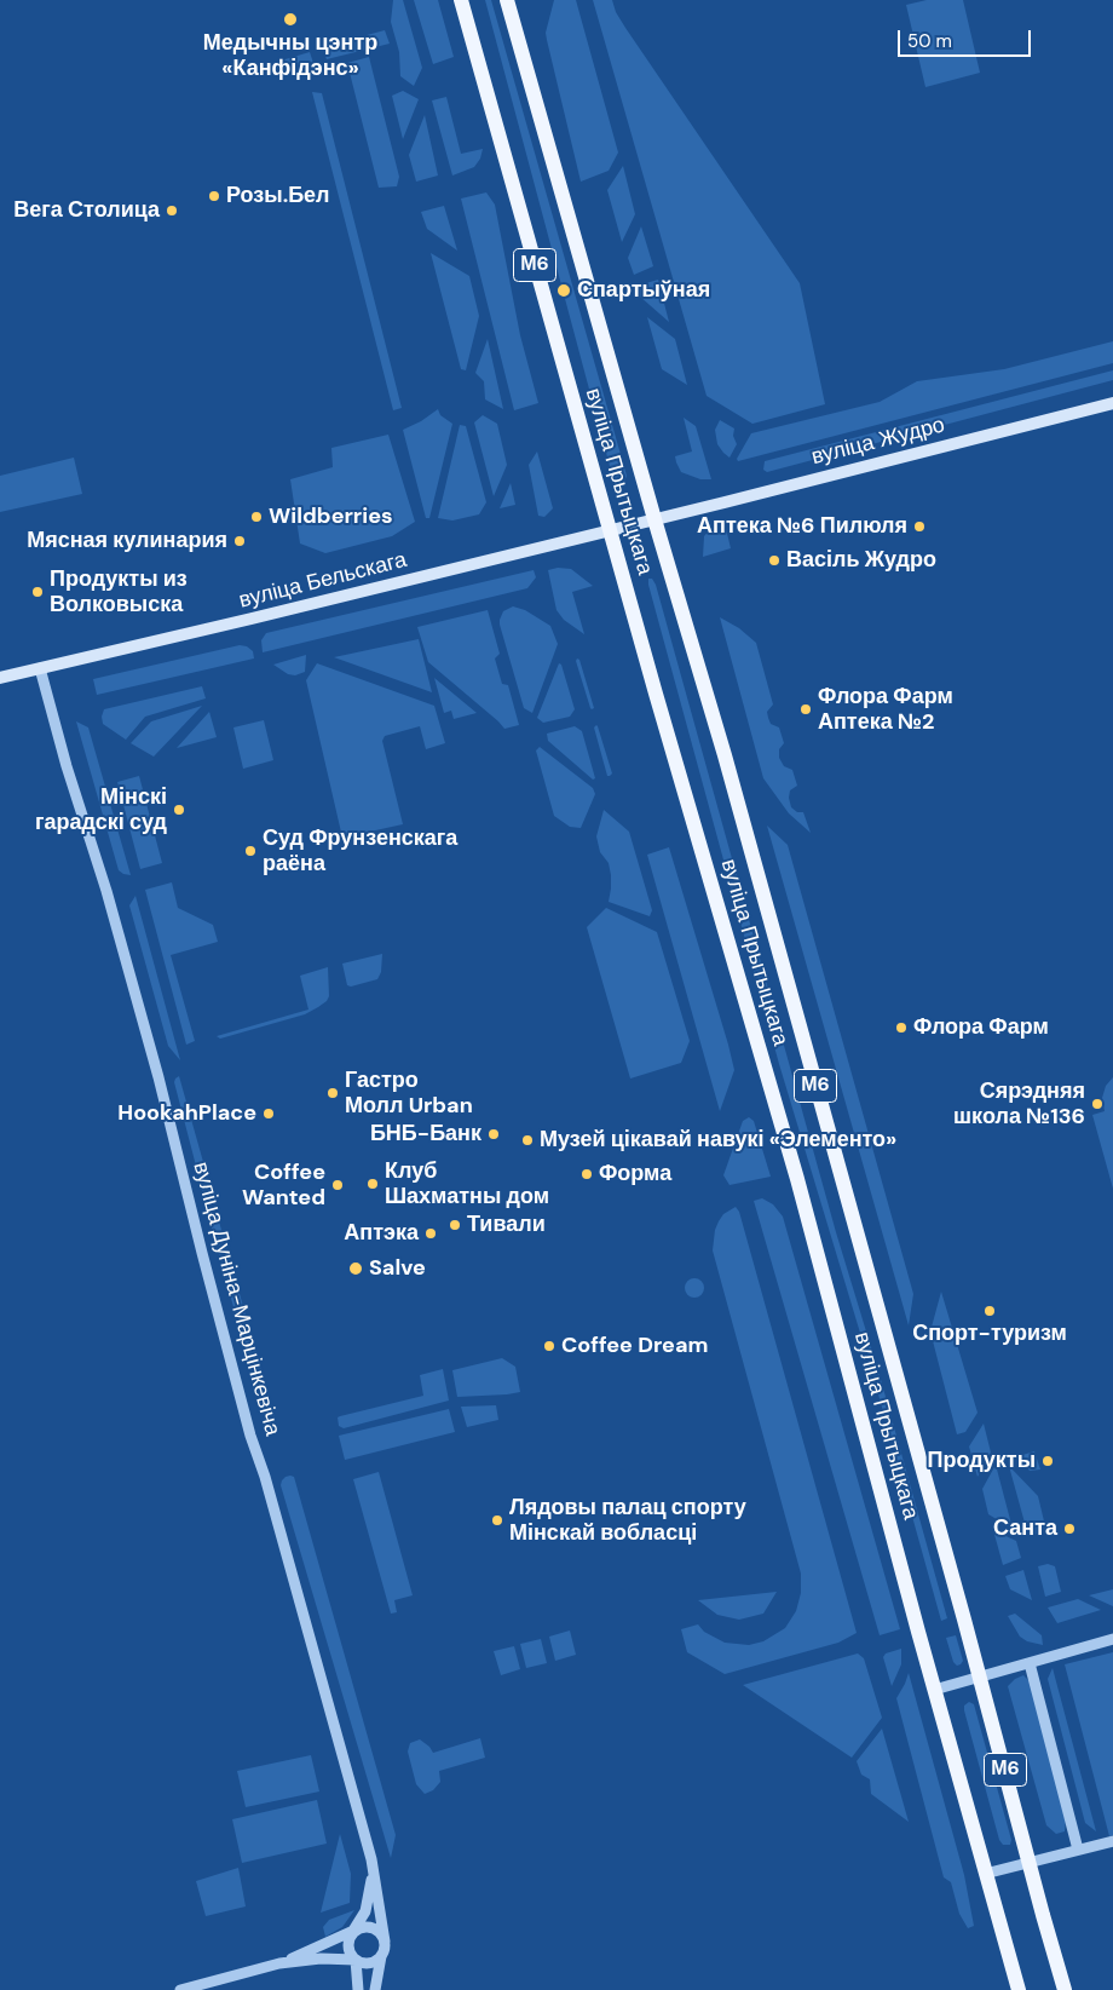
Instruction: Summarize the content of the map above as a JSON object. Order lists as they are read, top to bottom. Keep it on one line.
{"streets":{"main road":["М6","вуліца Жудро","вуліца Прытыцкага","вуліца Бельскага"],"street":["вуліца Дуніна-Марцінкевіча"]},"crossings":[["вуліца Жудро","вуліца Прытыцкага"],["вуліца Жудро","вуліца Бельскага"],["вуліца Прытыцкага","вуліца Бельскага"],["вуліца Бельскага","вуліца Дуніна-Марцінкевіча"]],"places":["Медычны цэнтр «Канфідэнс»","Розы.Бел","Вега Столица","Спартыўная","Wildberries","Аптека №6 Пилюля","Мясная кулинария","Васіль Жудро","Продукты из Волковыска","Флора Фарм Аптека №2","Мінскі гарадскі суд","Суд Фрунзенскага раёна","Флора Фарм","Гастро Молл Urban","Сярэдняя школа №136","HookahPlace","БНБ-Банк","Музей цікавай навукі «Элементо»","Форма","Клуб Шахматны дом","Coffee Wanted","Тивали","Аптэка","Salve","Спорт-туризм","Coffee Dream","Продукты","Лядовы палац спорту Мінскай вобласці","Санта"],"scale_bar":"50 m"}
